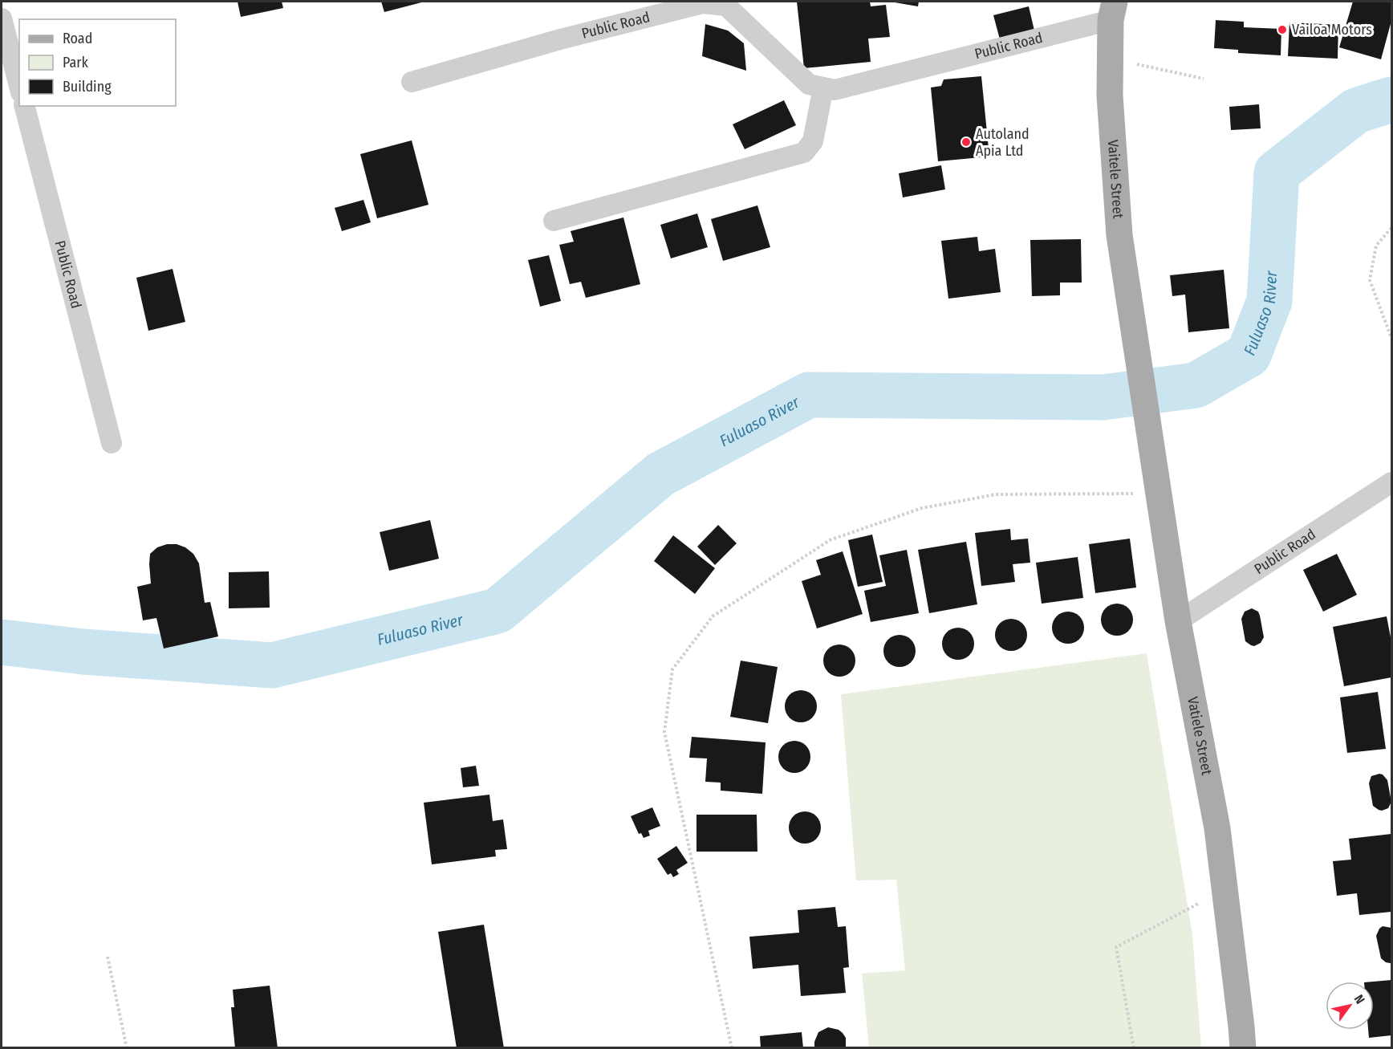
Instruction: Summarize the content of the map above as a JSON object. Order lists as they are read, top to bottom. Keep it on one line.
{"streets":{"main road":["Vaitele Street","Vatiele Street"],"street":["Public Road"]},"crossings":[["Public Road","Vaitele Street"],["Public Road","Vatiele Street"],["Vaitele Street","Vatiele Street"]],"water":["Fuluaso River"],"places":["Vailoa Motors","Autoland Apia Ltd"],"legend":["Road","Park","Building"],"north":"top right"}
